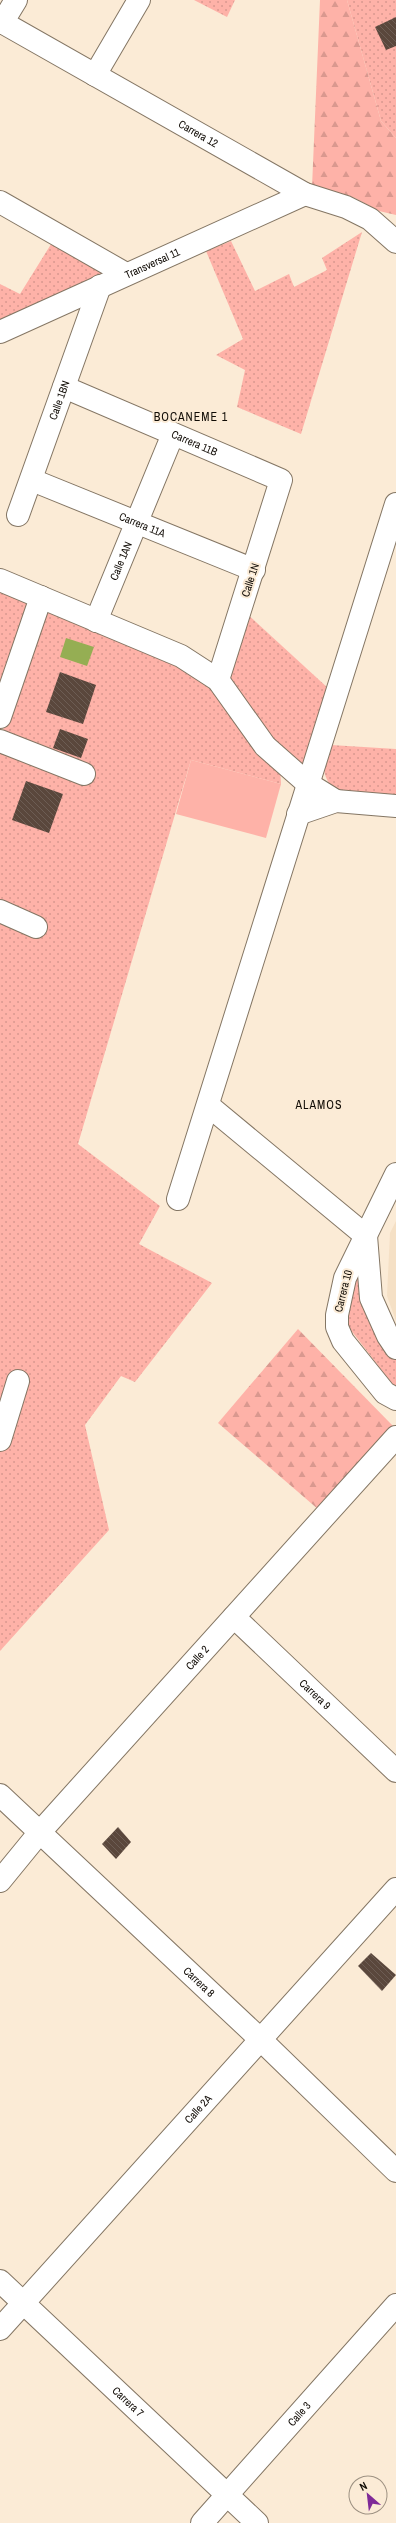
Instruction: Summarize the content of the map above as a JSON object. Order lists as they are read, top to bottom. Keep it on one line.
{"streets":{"main road":["Carrera 12","Transversal 11","Calle 1BN","Carrera 11B","Carrera 11A","Calle 1AN","Calle 1N","Carrera 10","Calle 2","Carrera 9","Carrera 8","Calle 2A","Carrera 7","Calle 3"]},"crossings":[["Carrera 12","Transversal 11"],["Transversal 11","Calle 1BN"],["Calle 1BN","Carrera 11B"],["Calle 1BN","Carrera 11A"],["Carrera 11B","Calle 1AN"],["Carrera 11B","Calle 1N"],["Carrera 11A","Calle 1AN"],["Carrera 11A","Calle 1N"],["Calle 2","Carrera 9"],["Calle 2","Carrera 8"],["Carrera 8","Calle 2A"],["Calle 2A","Carrera 7"],["Carrera 7","Calle 3"]],"districts":["BOCANEME 1","ALAMOS"],"north":"top left"}
